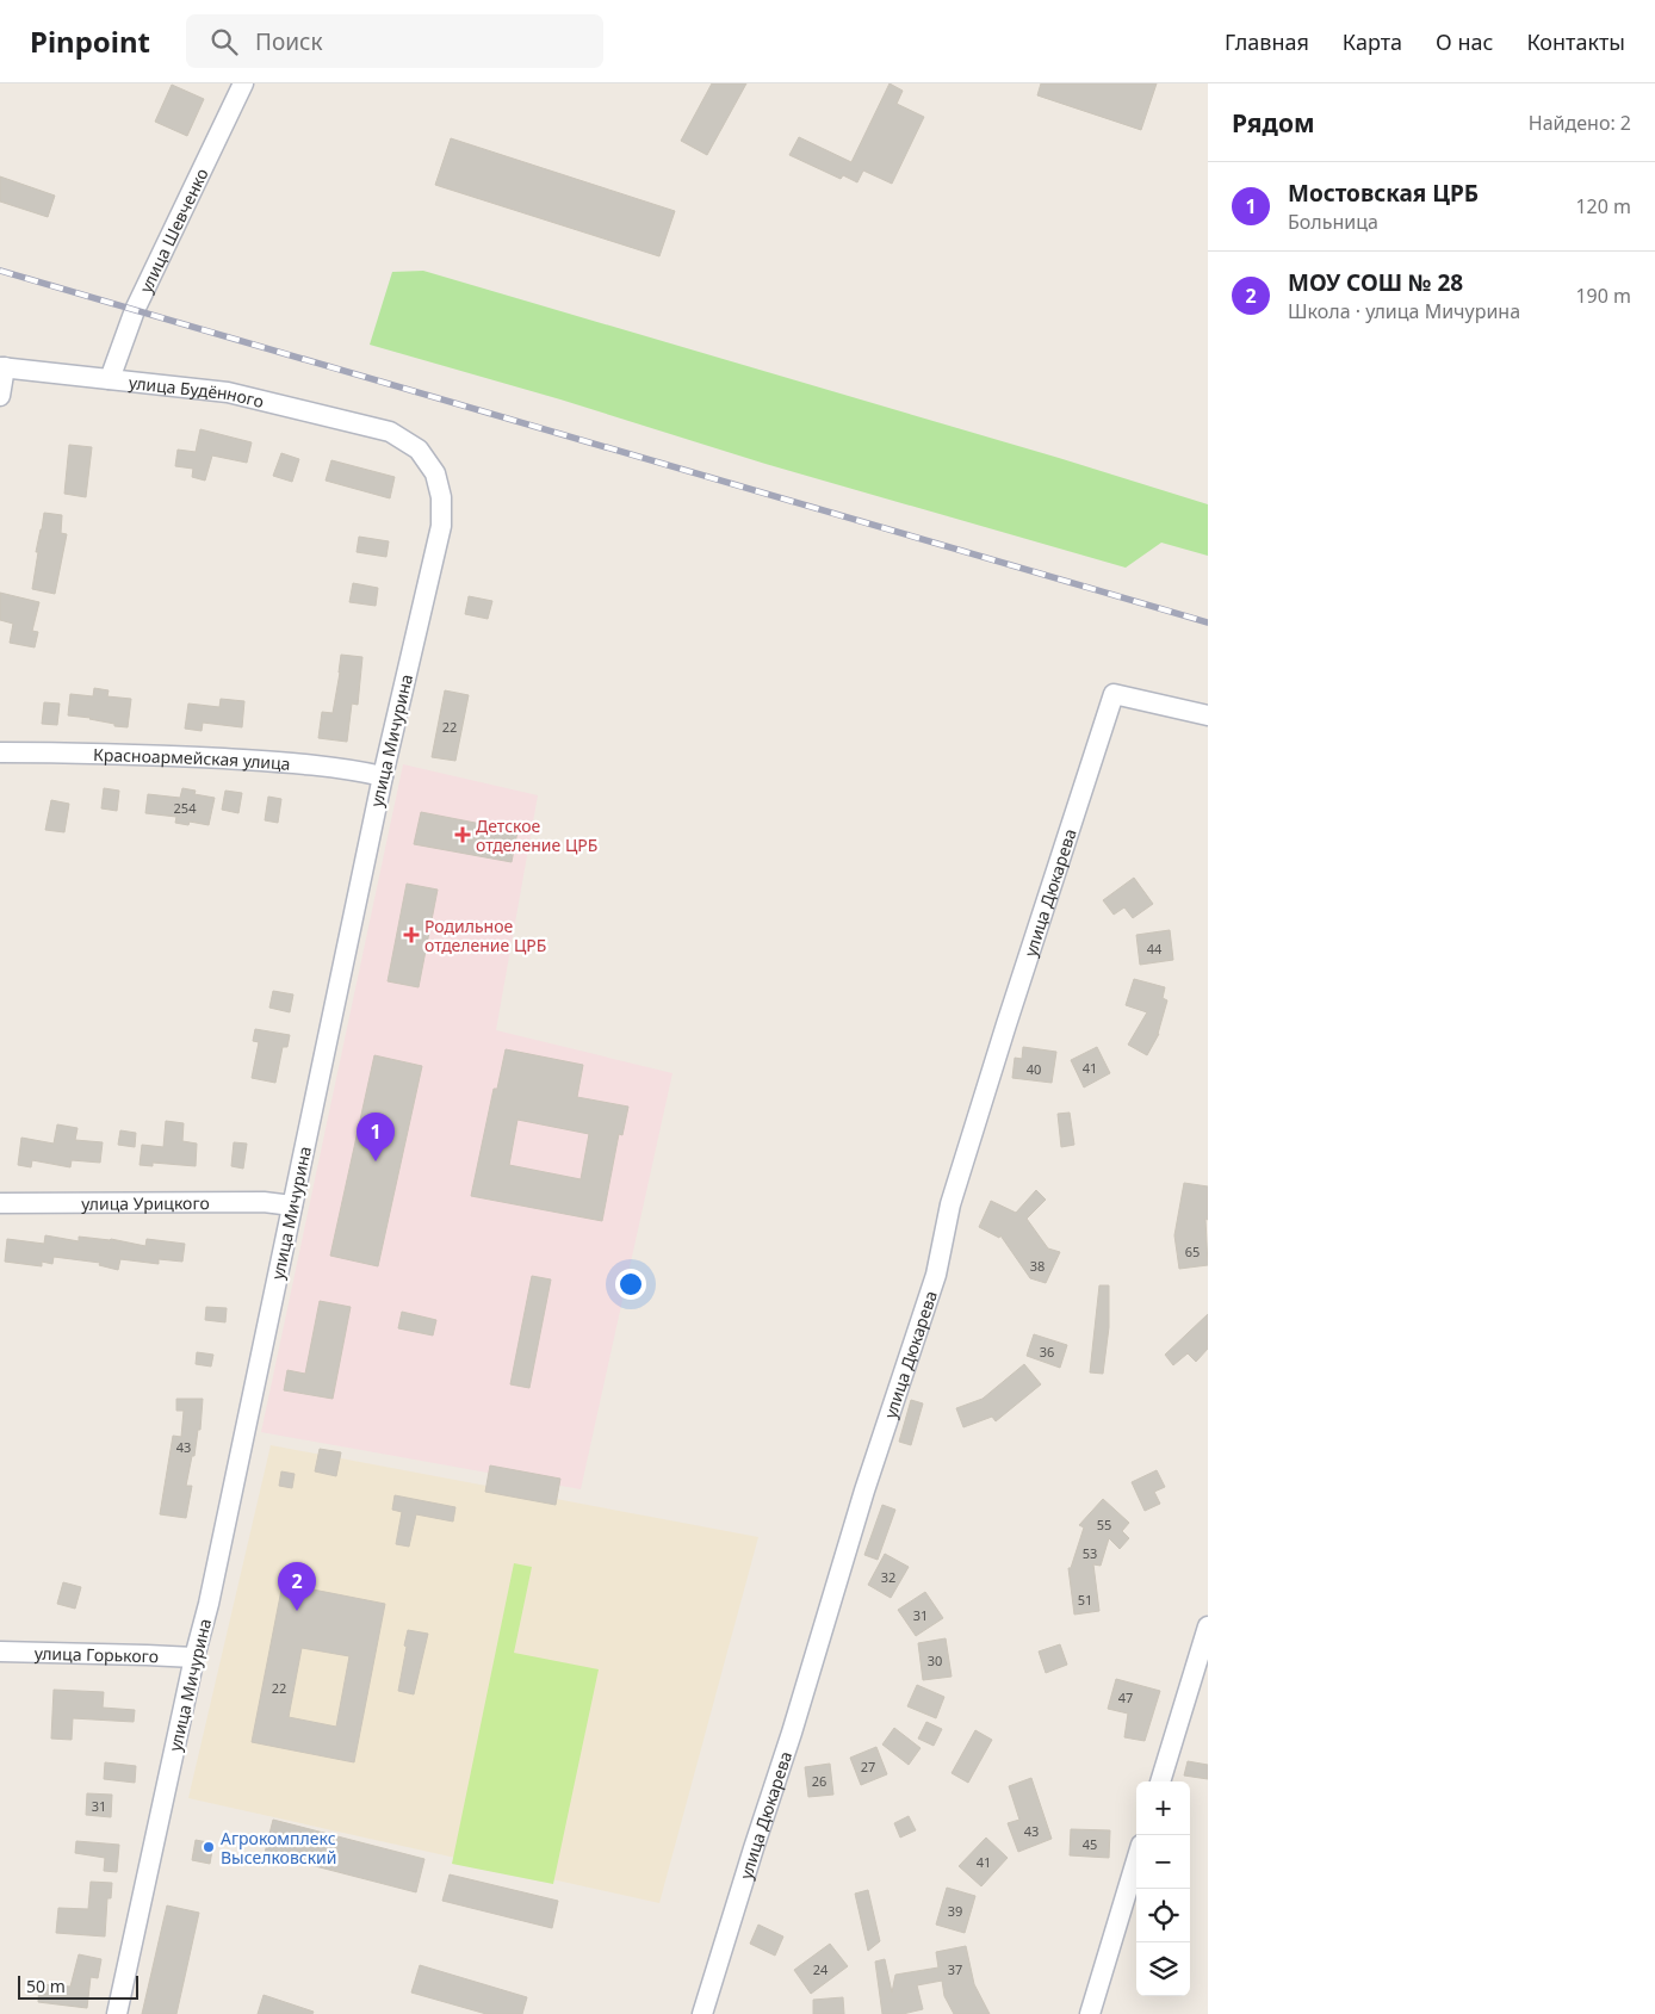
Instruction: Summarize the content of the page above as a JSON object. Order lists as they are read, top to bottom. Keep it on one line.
{"streets":{"street":["улица Шевченко","улица Будённого","улица Мичурина","Красноармейская улица","улица Дюкарева","улица Урицкого","улица Горького"]},"crossings":[["улица Шевченко","улица Будённого"],["улица Будённого","улица Мичурина"],["улица Мичурина","Красноармейская улица"],["улица Мичурина","улица Урицкого"],["улица Мичурина","улица Горького"]],"places":{"health":["Детское отделение ЦРБ","Родильное отделение ЦРБ"],"other":["Агрокомплекс Выселковский"]},"house_numbers":["22","254","44","41","40","65","38","36","43","55","53","32","51","31","30","22","47","27","26","31","43","45","41","39","24","37"],"scale_bar":"50 m","page":{"header":"Pinpoint","search":"Поиск","nav":["Главная","Карта","О нас","Контакты"],"heading":["Рядом","Найдено: 2"],"list":[{"mark":"1","name":"Мостовская ЦРБ","note":"Больница","value":"120 m"},{"mark":"2","name":"МОУ СОШ № 28","note":"Школа · улица Мичурина","value":"190 m"}],"pins":["1","2"],"map_buttons":["+","−"],"scale":"50 m"}}
